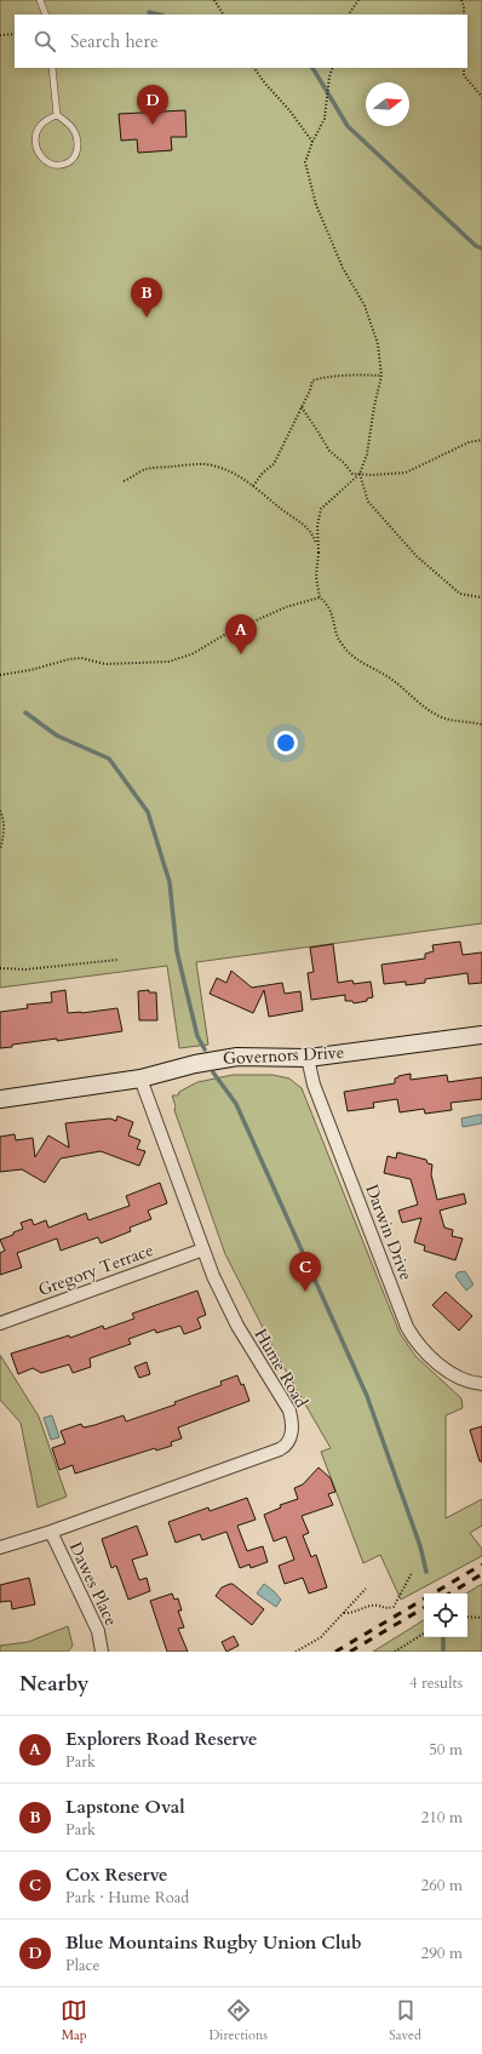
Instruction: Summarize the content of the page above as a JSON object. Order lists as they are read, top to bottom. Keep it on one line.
{"streets":{"main road":["Governors Drive"],"street":["Darwin Drive","Gregory Terrace","Hume Road","Dawes Place"]},"crossings":[["Governors Drive","Darwin Drive"],["Governors Drive","Hume Road"],["Gregory Terrace","Hume Road"],["Hume Road","Dawes Place"]],"north":"right","page":{"search":"Search here","pins":["D","B","A","C"],"heading":["Nearby","4 results"],"list":[{"mark":"A","name":"Explorers Road Reserve","note":"Park","value":"50 m"},{"mark":"B","name":"Lapstone Oval","note":"Park","value":"210 m"},{"mark":"C","name":"Cox Reserve","note":"Park · Hume Road","value":"260 m"},{"mark":"D","name":"Blue Mountains Rugby Union Club","note":"Place","value":"290 m"}],"nav":["Map","Directions","Saved"]}}
